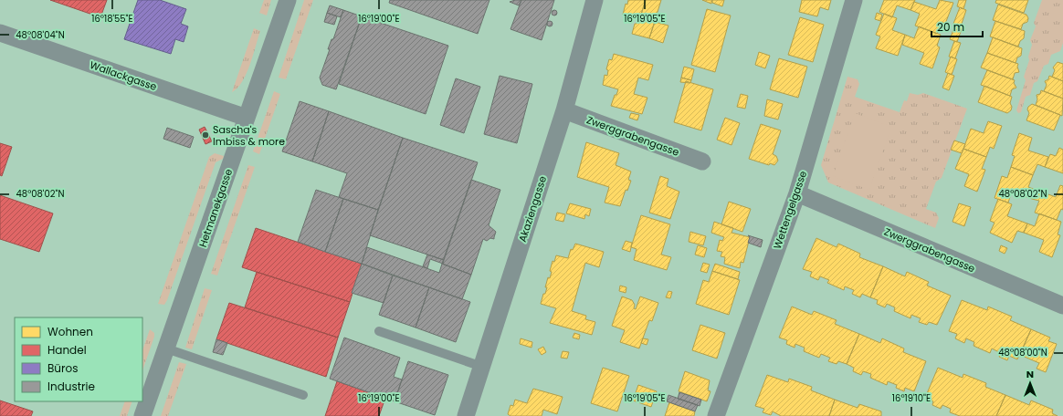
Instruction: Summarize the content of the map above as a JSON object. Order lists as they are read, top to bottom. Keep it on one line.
{"streets":{"street":["Wallackgasse","Zwerggrabengasse","Hetmanekgasse","Akaziengasse","Wettengelgasse"]},"crossings":[["Wallackgasse","Hetmanekgasse"],["Zwerggrabengasse","Akaziengasse"],["Zwerggrabengasse","Wettengelgasse"]],"places":["Sascha's Imbiss & more"],"legend":["Wohnen","Handel","Büros","Industrie"],"scale_bar":"20 m","north":"top","coordinates":["16°18'55\"E","16°19'00\"E","16°19'05\"E","48°08'04\"N","48°08'02\"N","48°08'00\"N","16°19'10\"E"]}
